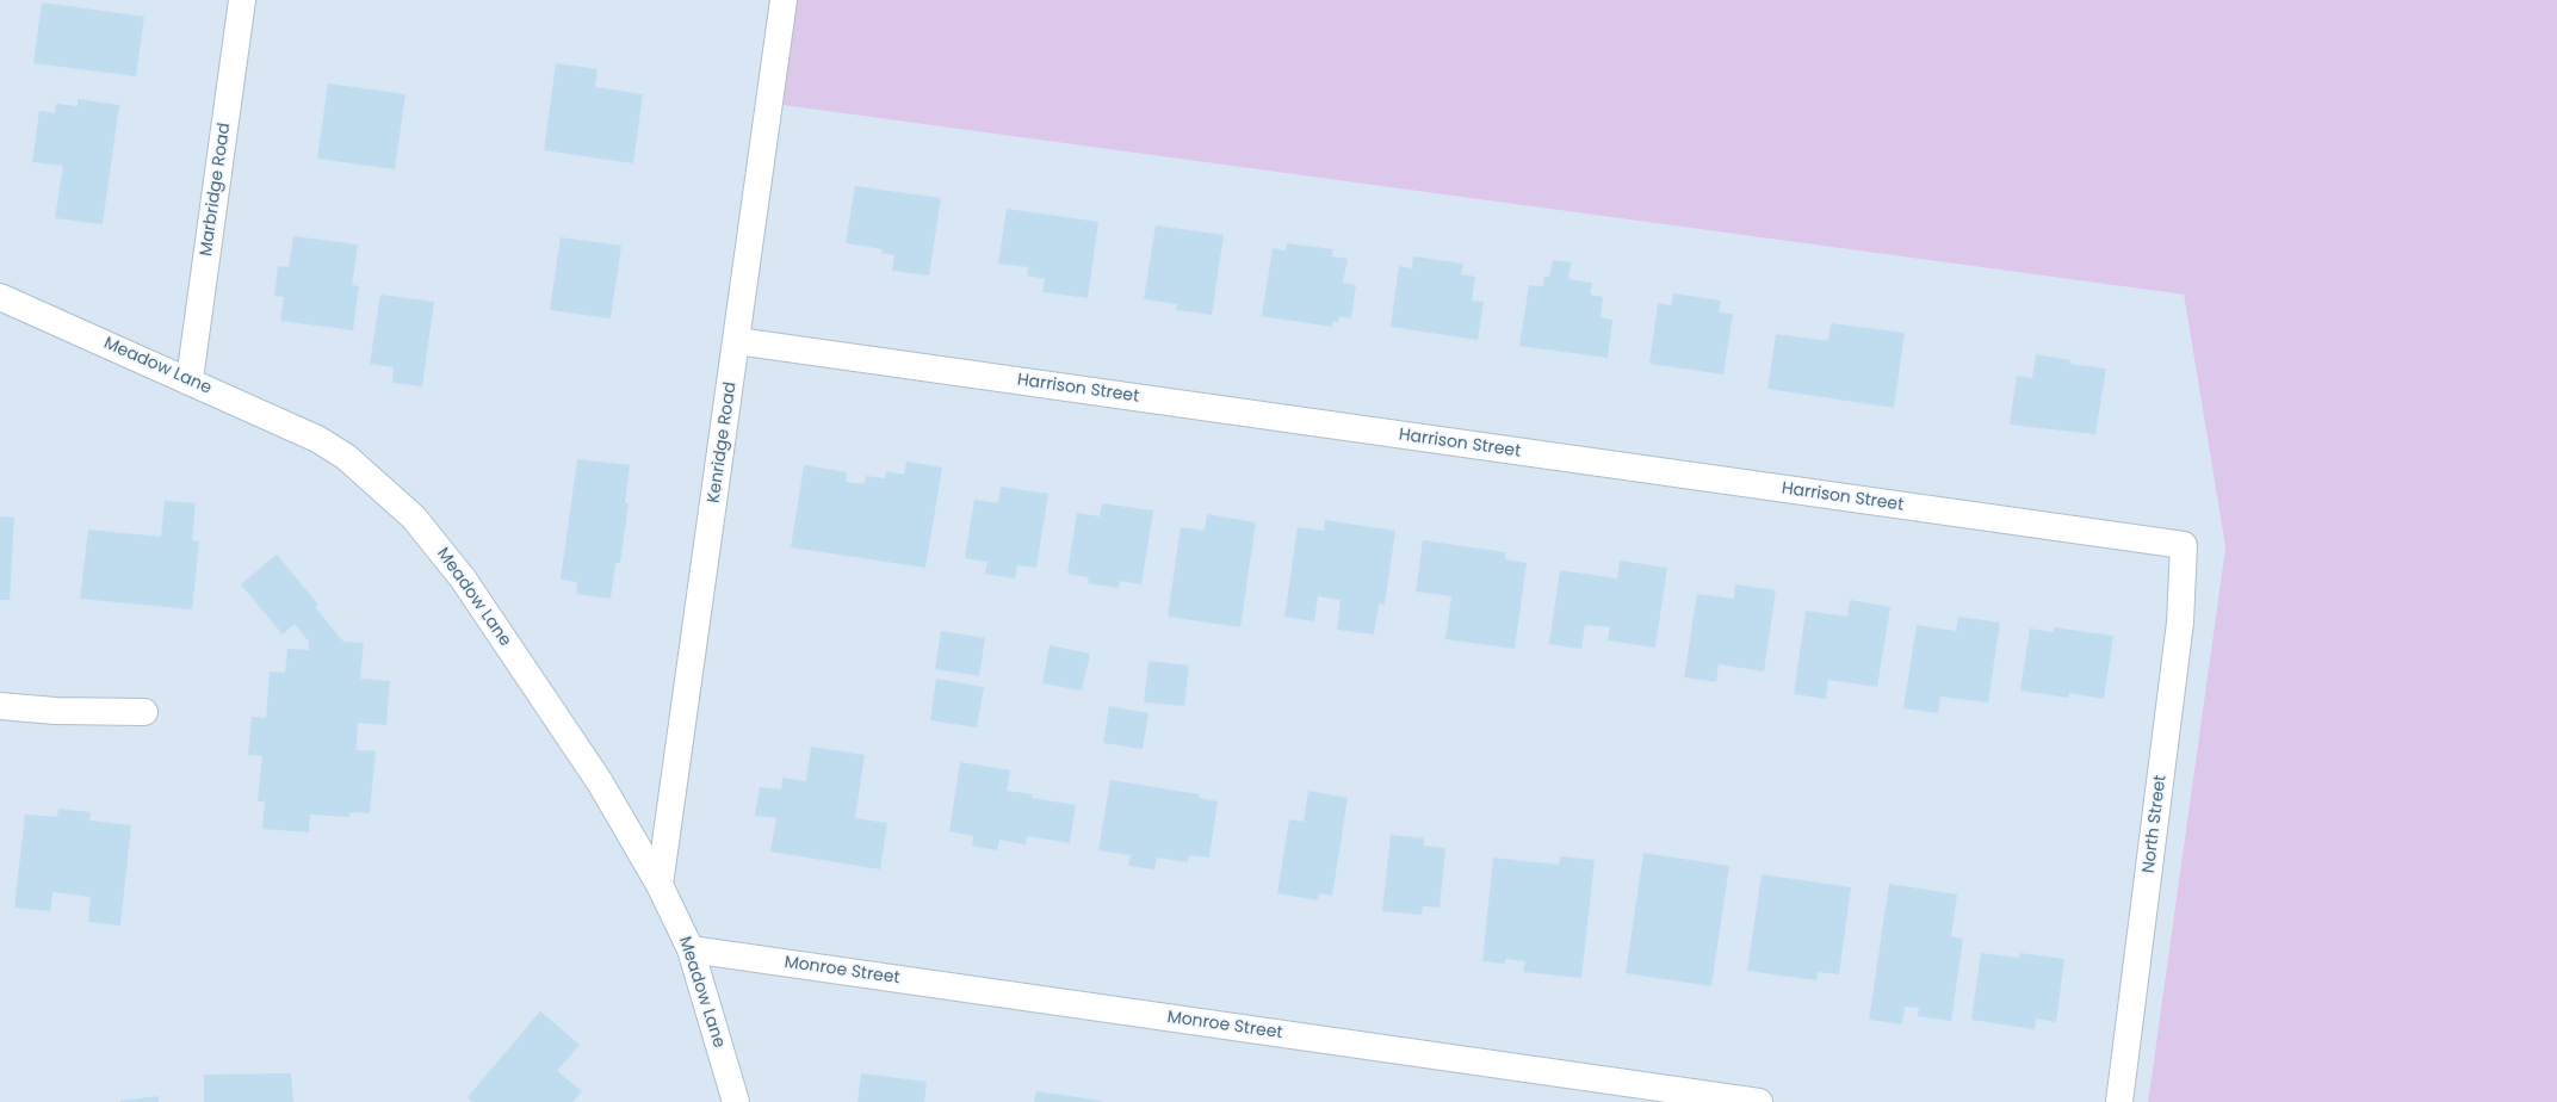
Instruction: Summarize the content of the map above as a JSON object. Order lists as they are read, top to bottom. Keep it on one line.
{"streets":{"street":["Marbridge Road","Meadow Lane","Harrison Street","Kenridge Road","North Street","Monroe Street"]},"crossings":[["Marbridge Road","Meadow Lane"],["Meadow Lane","Kenridge Road"],["Meadow Lane","Monroe Street"],["Harrison Street","Kenridge Road"],["Harrison Street","North Street"]]}
